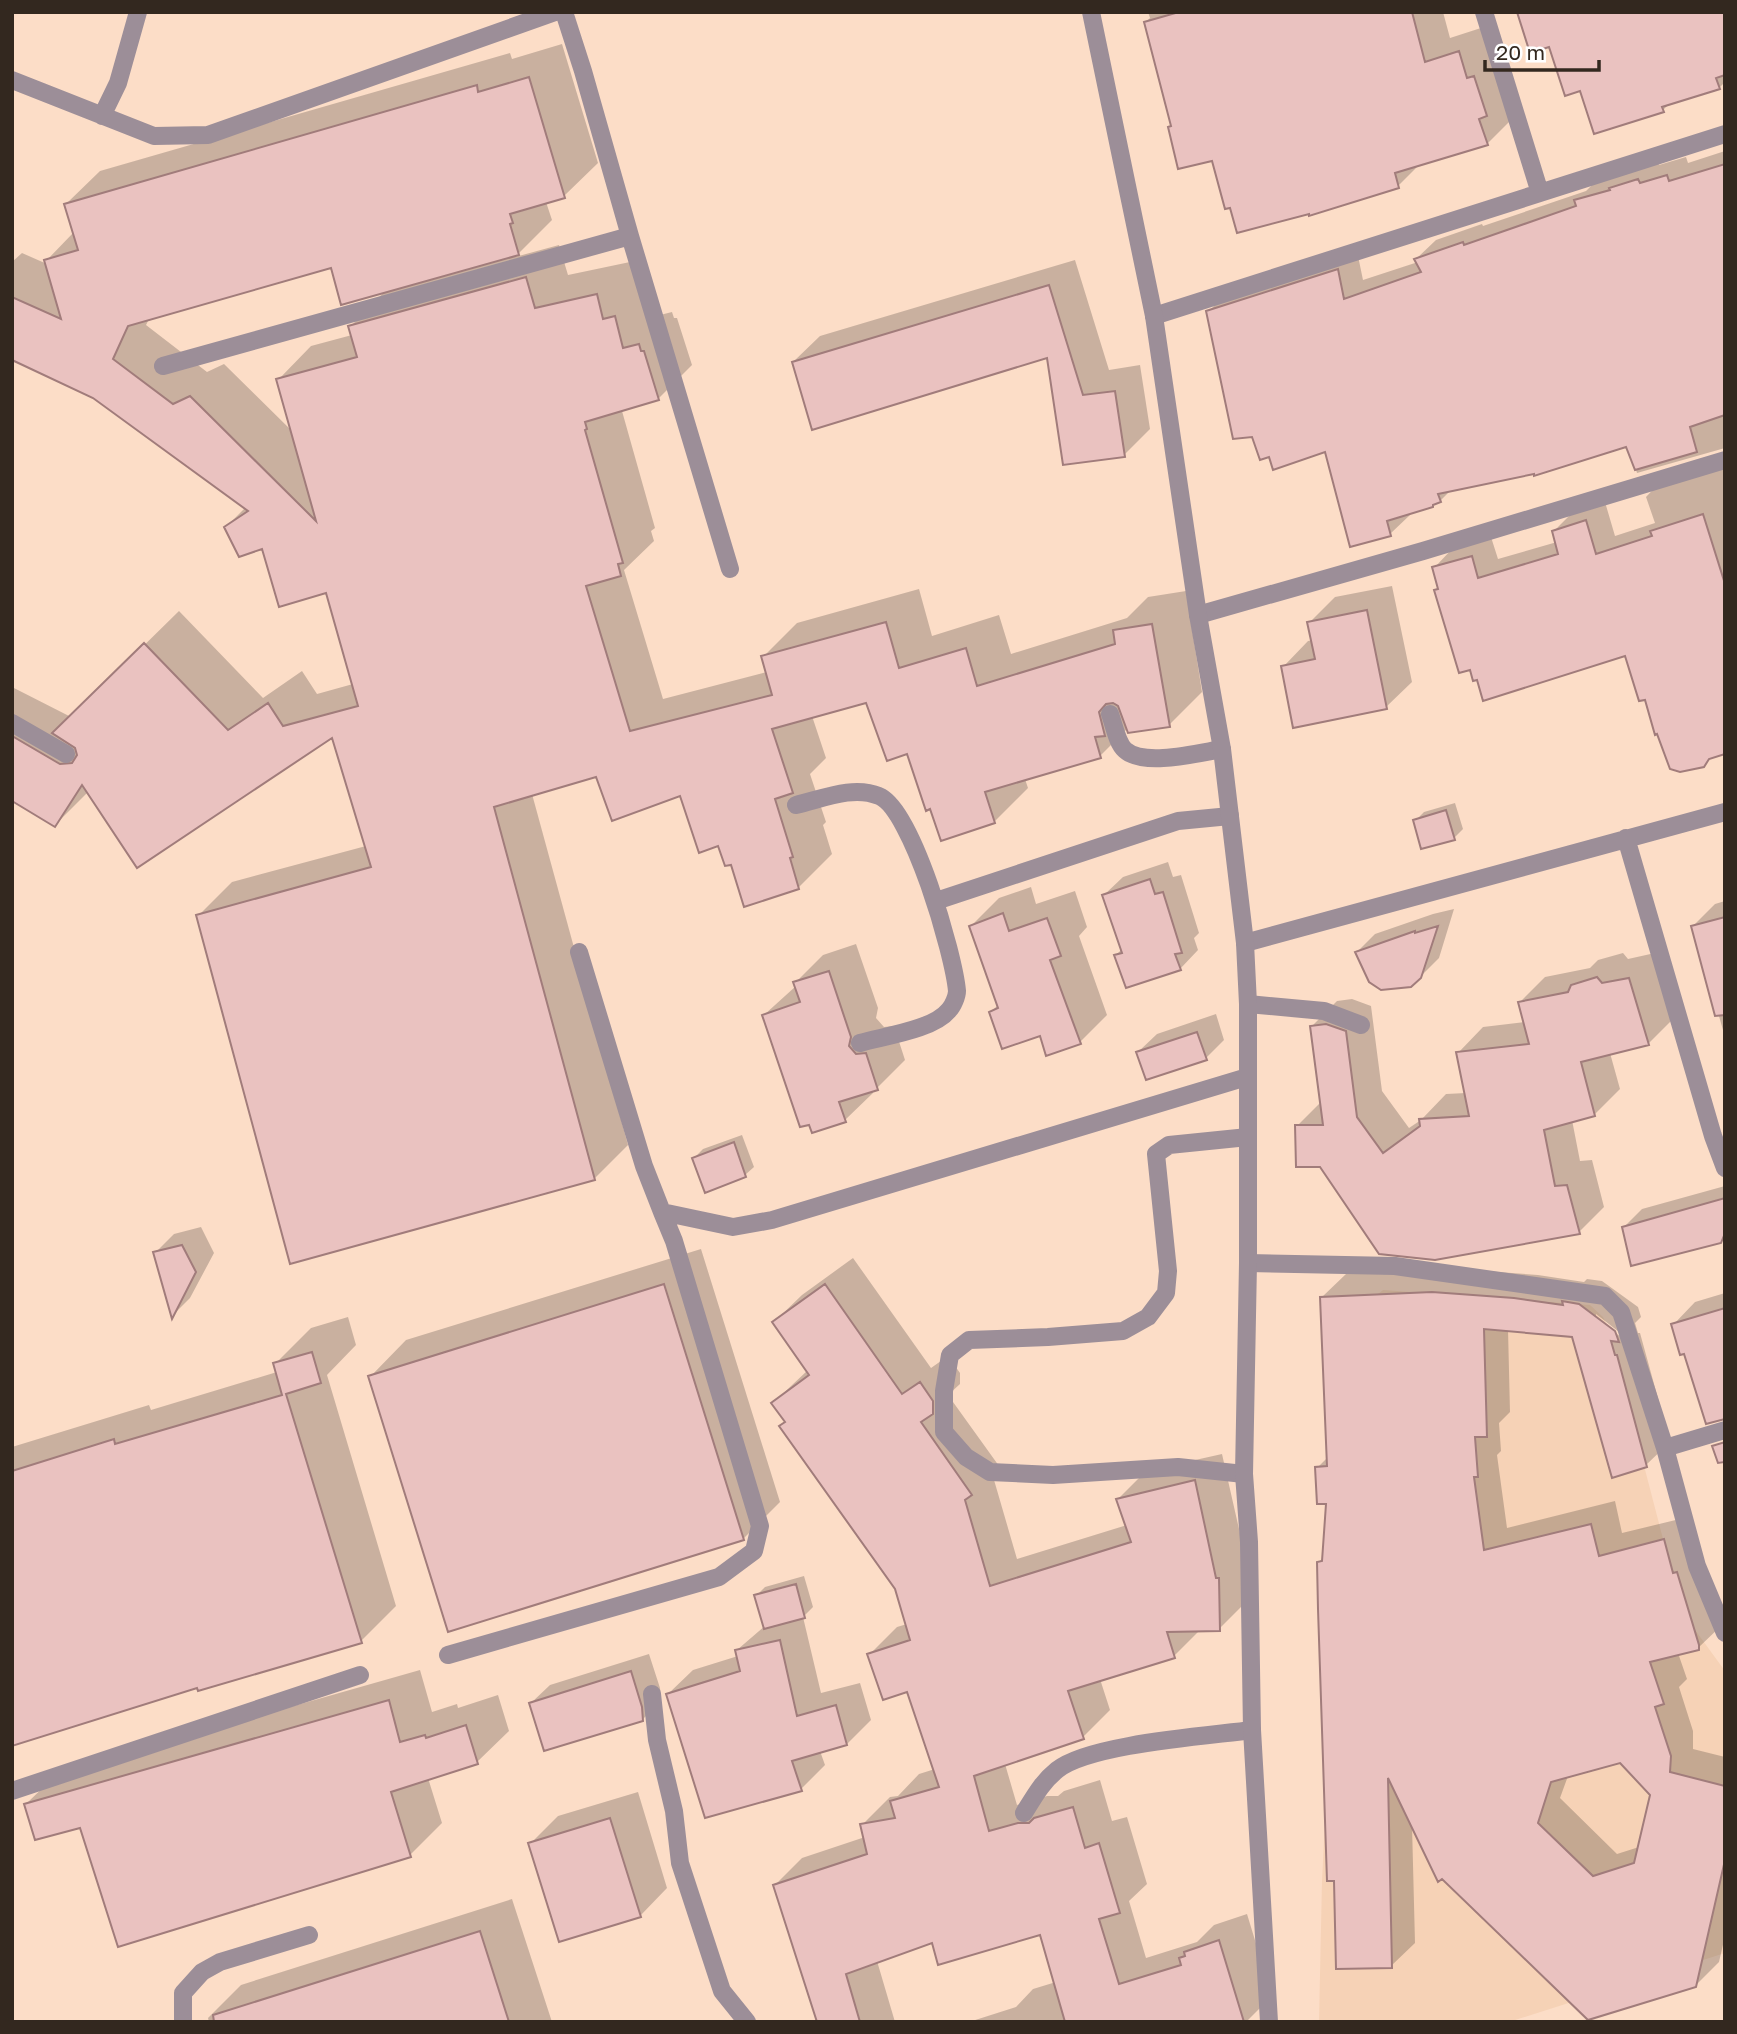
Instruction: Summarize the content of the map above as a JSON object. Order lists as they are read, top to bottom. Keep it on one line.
{"scale_bar":"20 m"}
